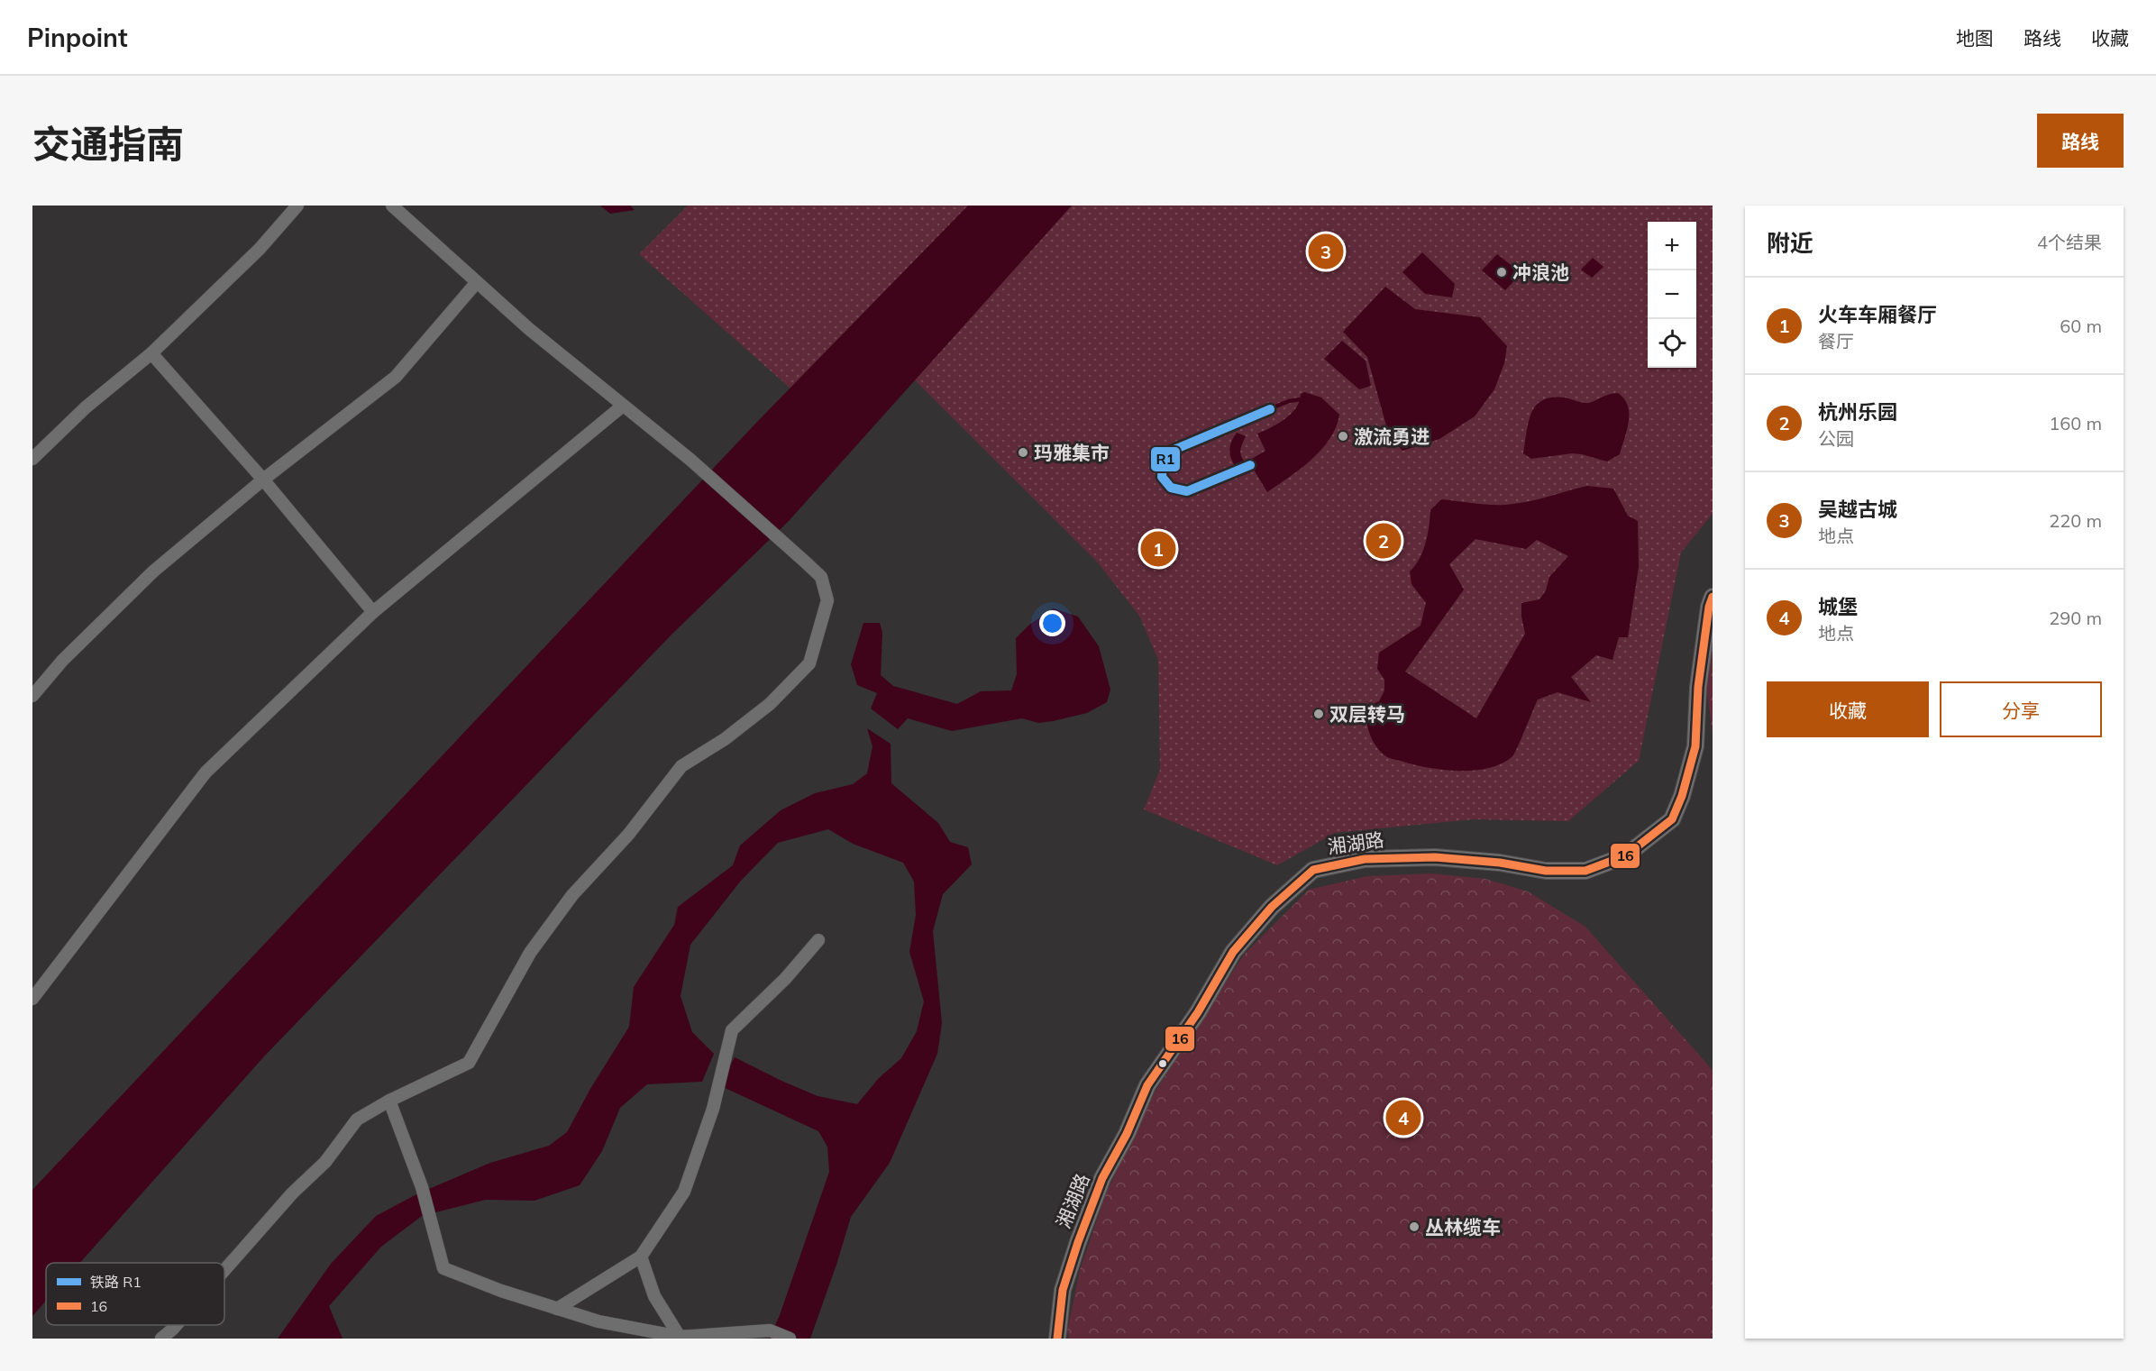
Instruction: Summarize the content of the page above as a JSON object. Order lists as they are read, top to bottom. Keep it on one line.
{"streets":{"main road":["湘湖路"]},"places":["冲浪池","激流勇进","玛雅集市","双层转马","丛林缆车"],"lines":["rail line R1","transit line 16"],"legend":["铁路 R1","16"],"page":{"header":"Pinpoint","nav":["地图","路线","收藏"],"title":"交通指南","buttons":["路线",["收藏","分享"]],"heading":["附近","4个结果"],"map_buttons":["+","−"],"pins":["3","2","1","4"],"list":[{"mark":"1","name":"火车车厢餐厅","note":"餐厅","value":"60 m"},{"mark":"2","name":"杭州乐园","note":"公园","value":"160 m"},{"mark":"3","name":"吴越古城","note":"地点","value":"220 m"},{"mark":"4","name":"城堡","note":"地点","value":"290 m"}]}}
